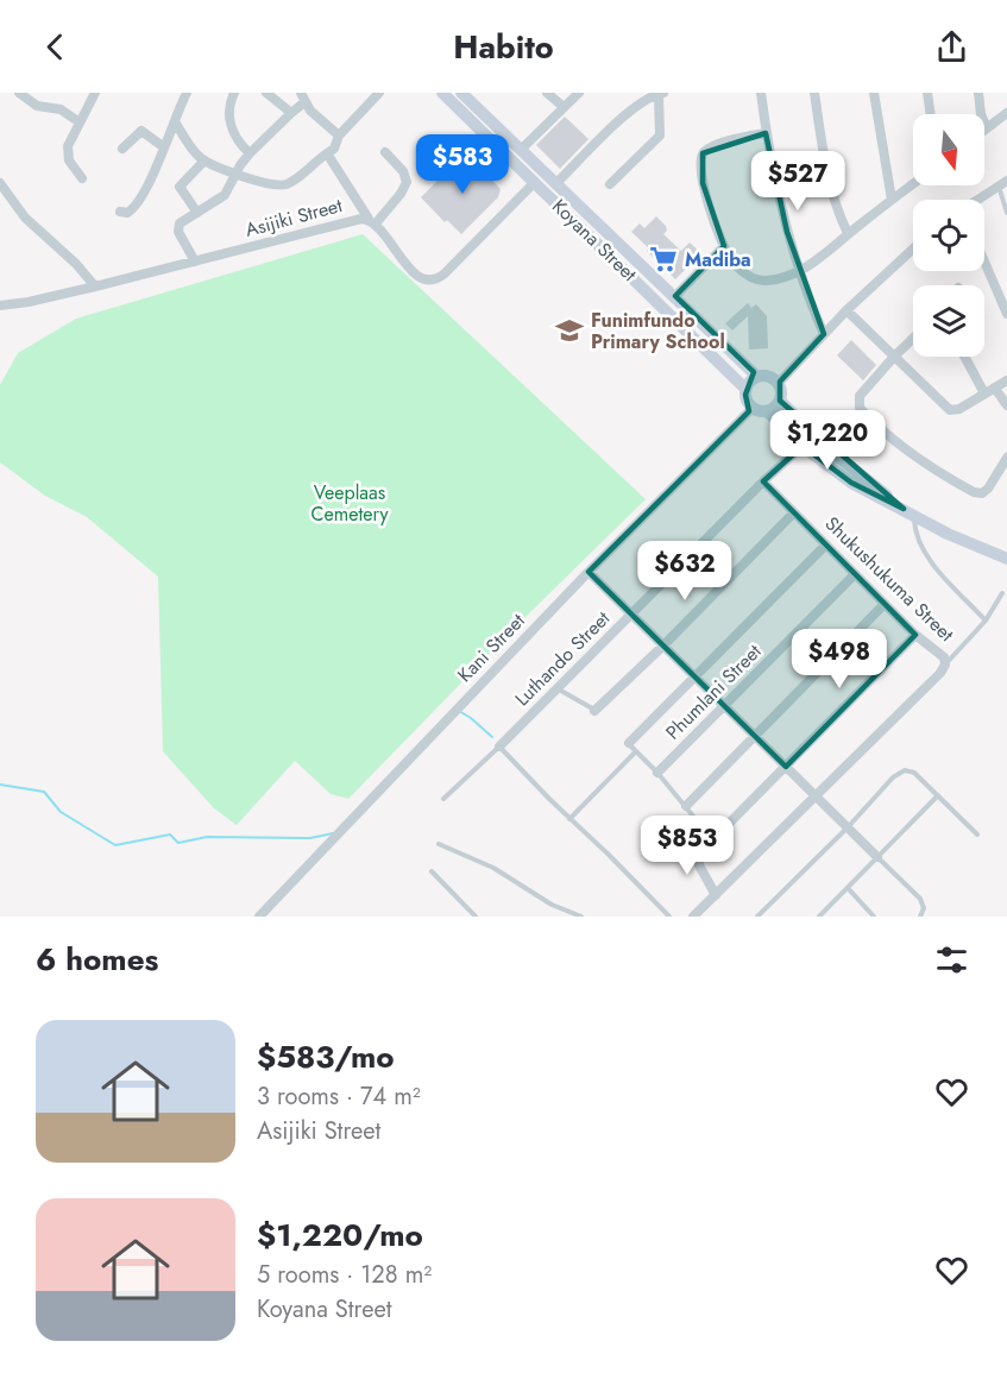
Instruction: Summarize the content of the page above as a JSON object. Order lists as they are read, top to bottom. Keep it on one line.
{"streets":{"main road":["Koyana Street"],"street":["Asijiki Street","Shukushukuma Street","Kani Street","Luthando Street","Phumlani Street"]},"crossings":[["Koyana Street","Kani Street"],["Shukushukuma Street","Luthando Street"],["Shukushukuma Street","Phumlani Street"]],"parks":["Veeplaas Cemetery"],"places":{"supermarket":["Madiba"],"school or university":["Funimfundo Primary School"]},"north":"bottom","page":{"header":"Habito","price":["$583","$527","$1,220","$632","$498","$853"],"heading":"6 homes","list":[{"name":"$583/mo","note":"3 rooms · 74 m² · Asijiki Street"},{"name":"$1,220/mo","note":"5 rooms · 128 m² · Koyana Street"}]}}
